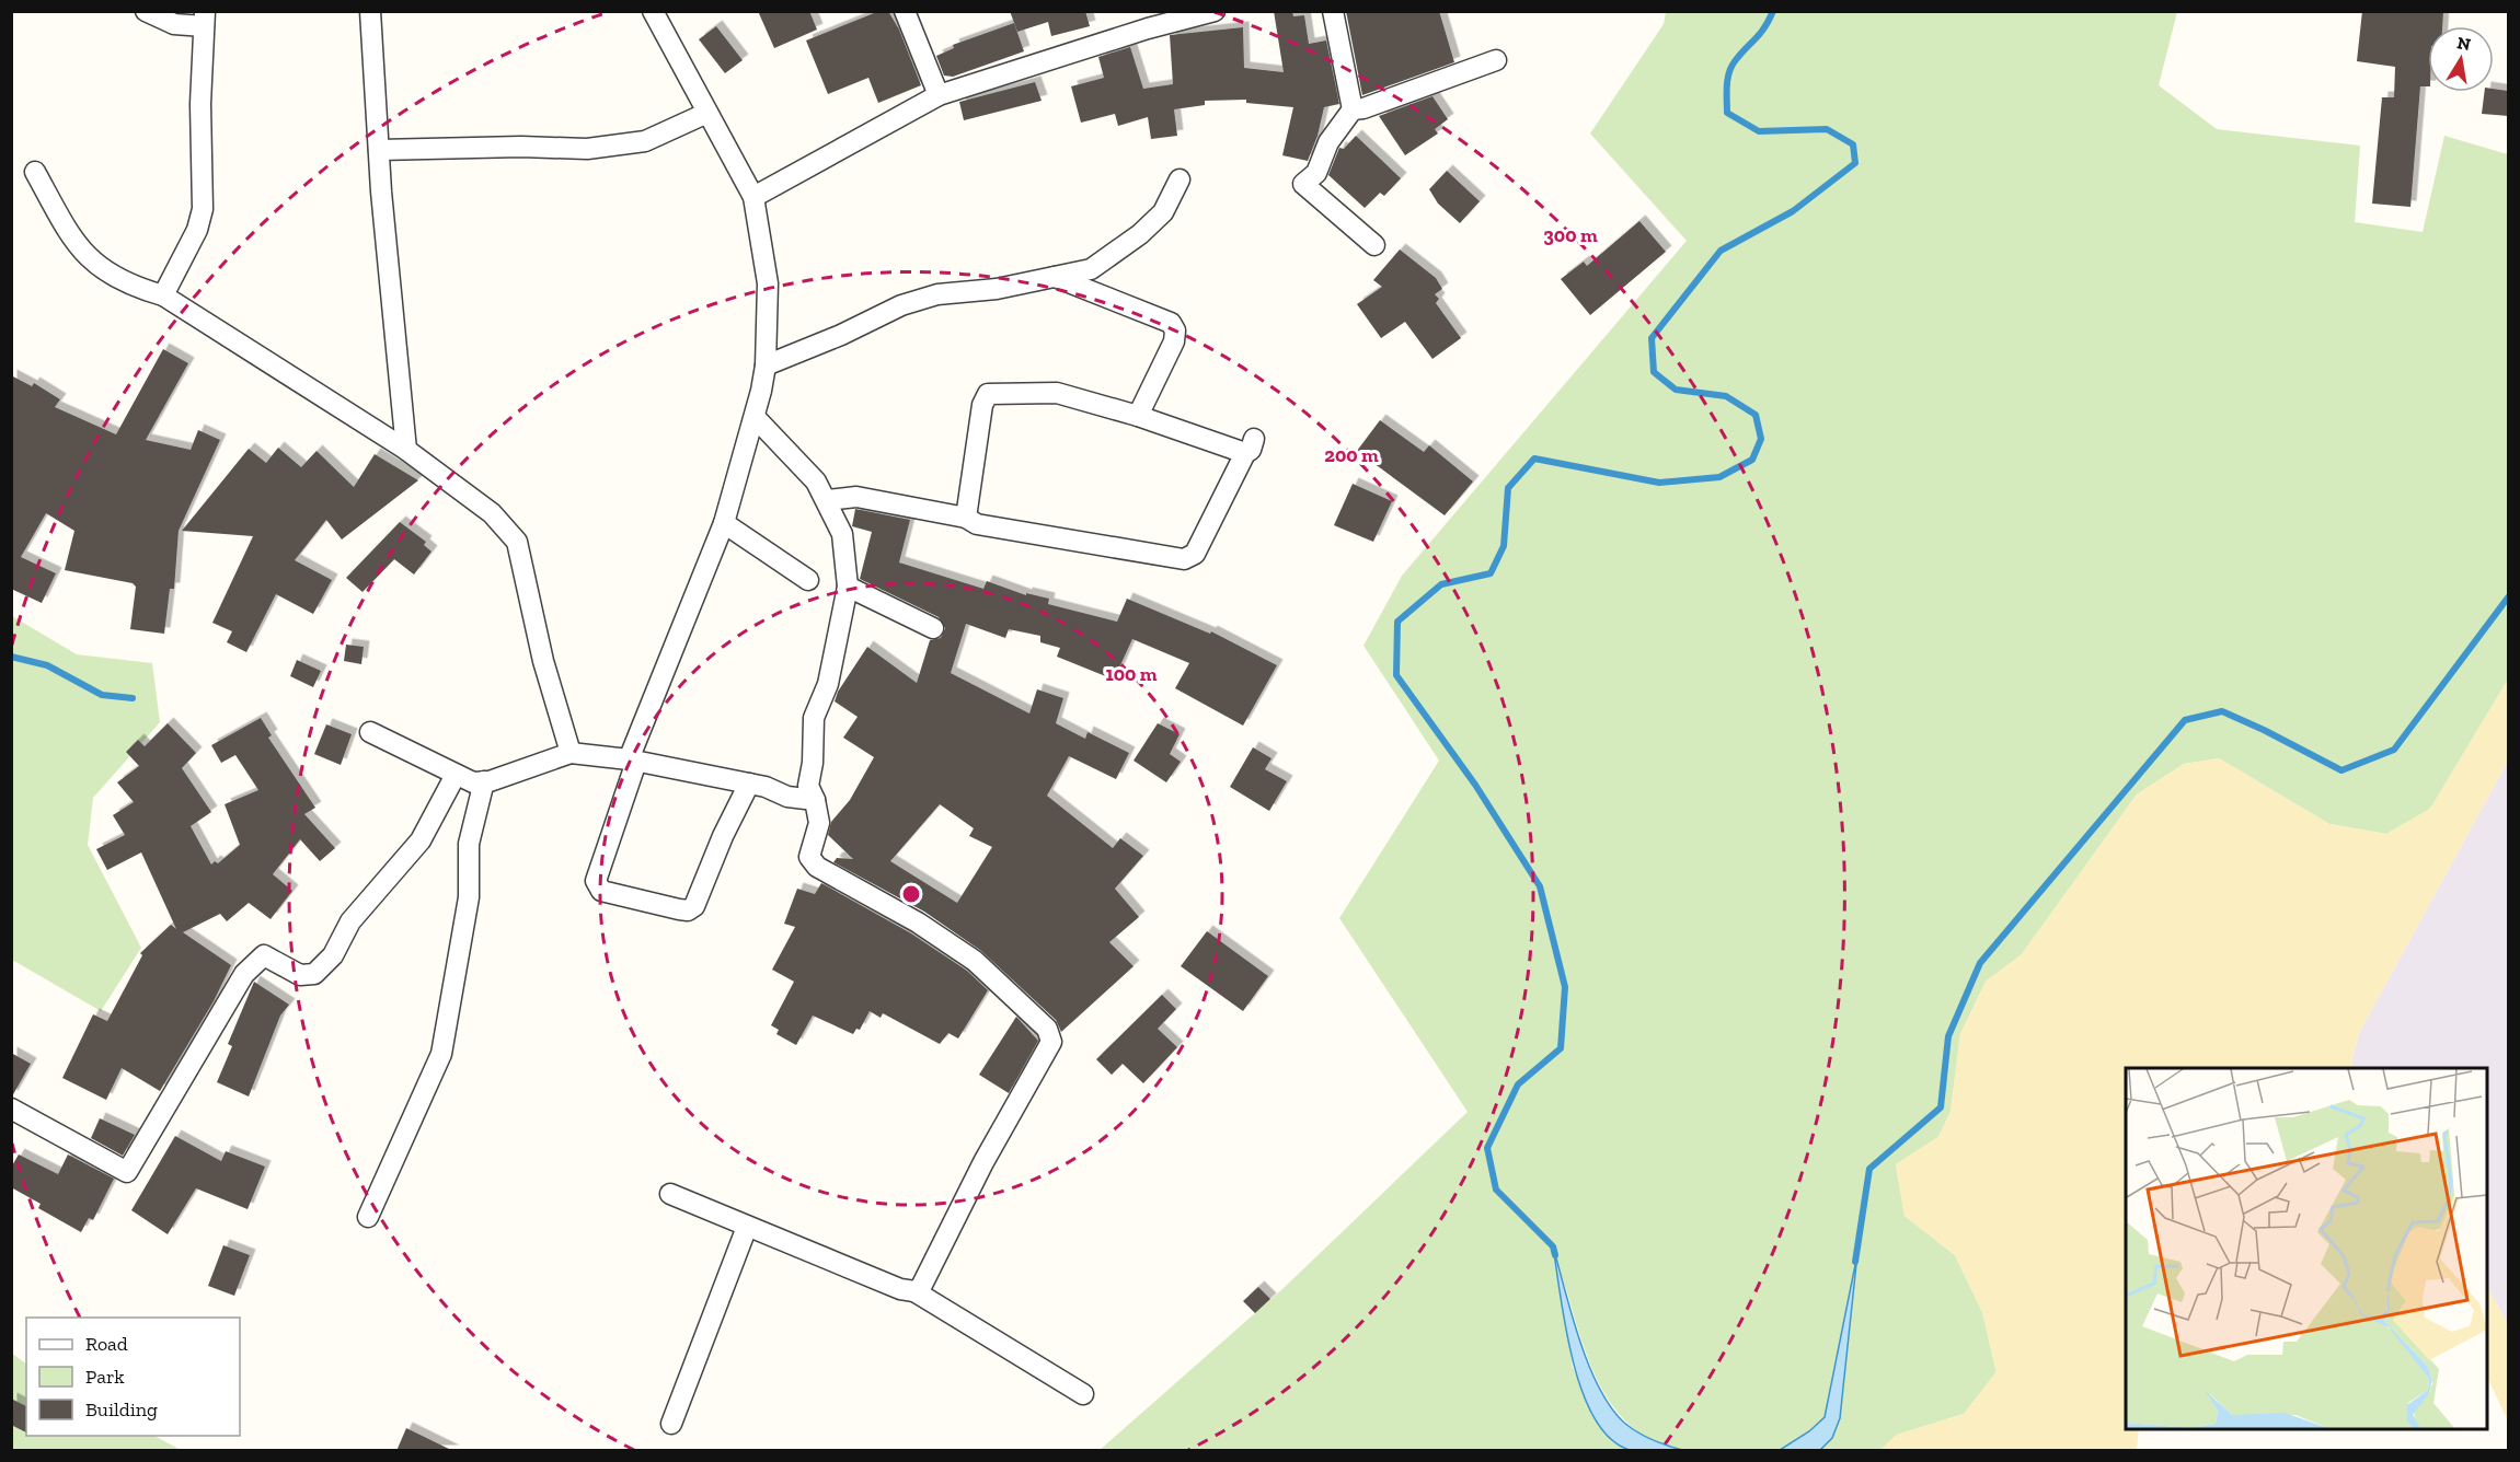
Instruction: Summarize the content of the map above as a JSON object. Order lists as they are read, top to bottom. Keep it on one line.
{"legend":["Road","Park","Building"],"north":"top","rings":["300 m","200 m","100 m"]}
